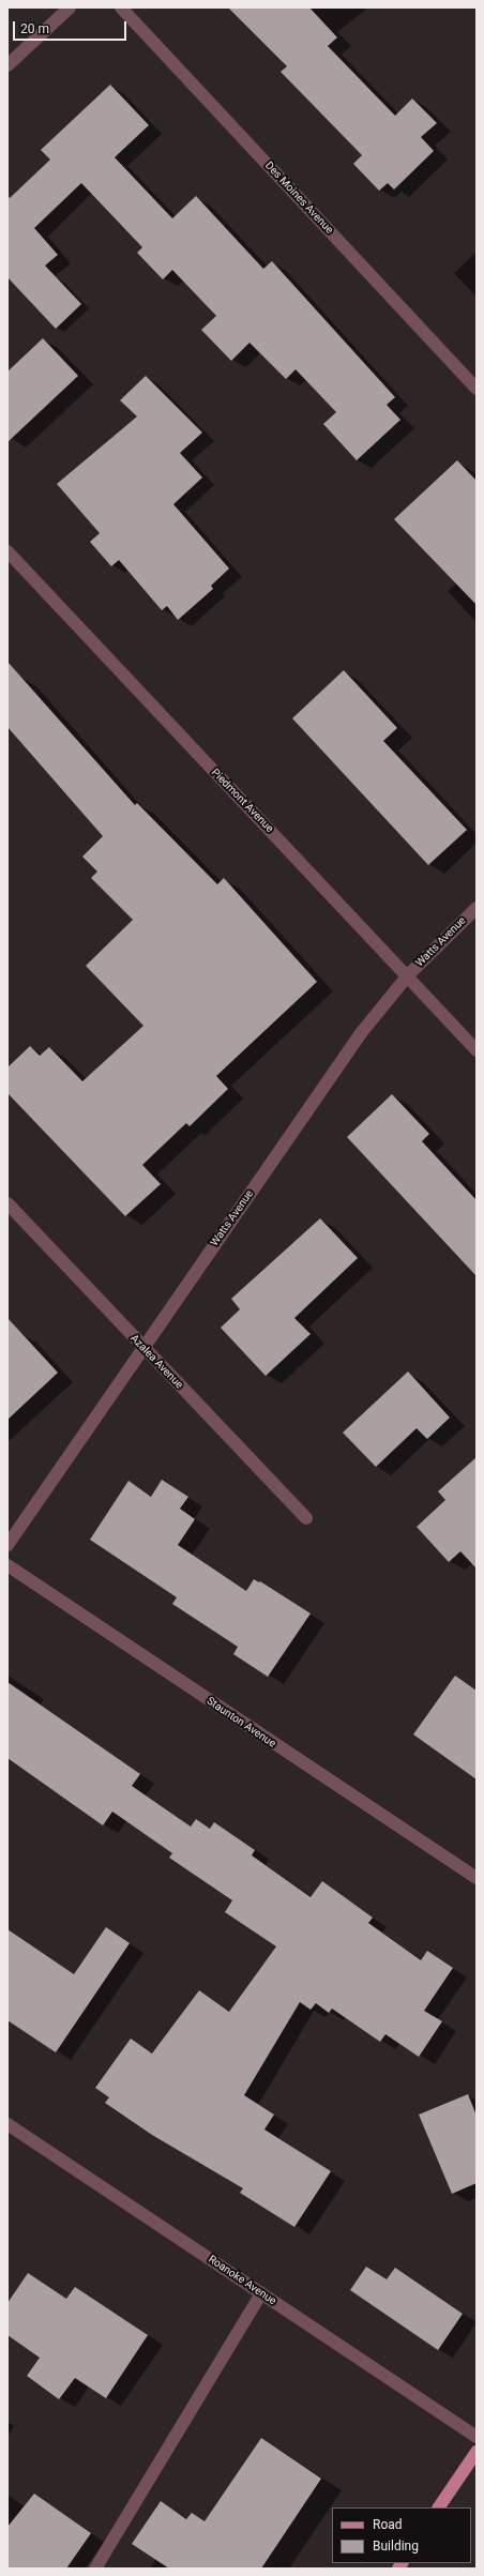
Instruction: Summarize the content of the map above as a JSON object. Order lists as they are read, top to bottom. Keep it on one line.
{"streets":{"street":["Des Moines Avenue","Piedmont Avenue","Watts Avenue","Azalea Avenue","Staunton Avenue","Roanoke Avenue"]},"crossings":[["Piedmont Avenue","Watts Avenue"],["Watts Avenue","Azalea Avenue"]],"legend":["Road","Building"],"scale_bar":"20 m"}
